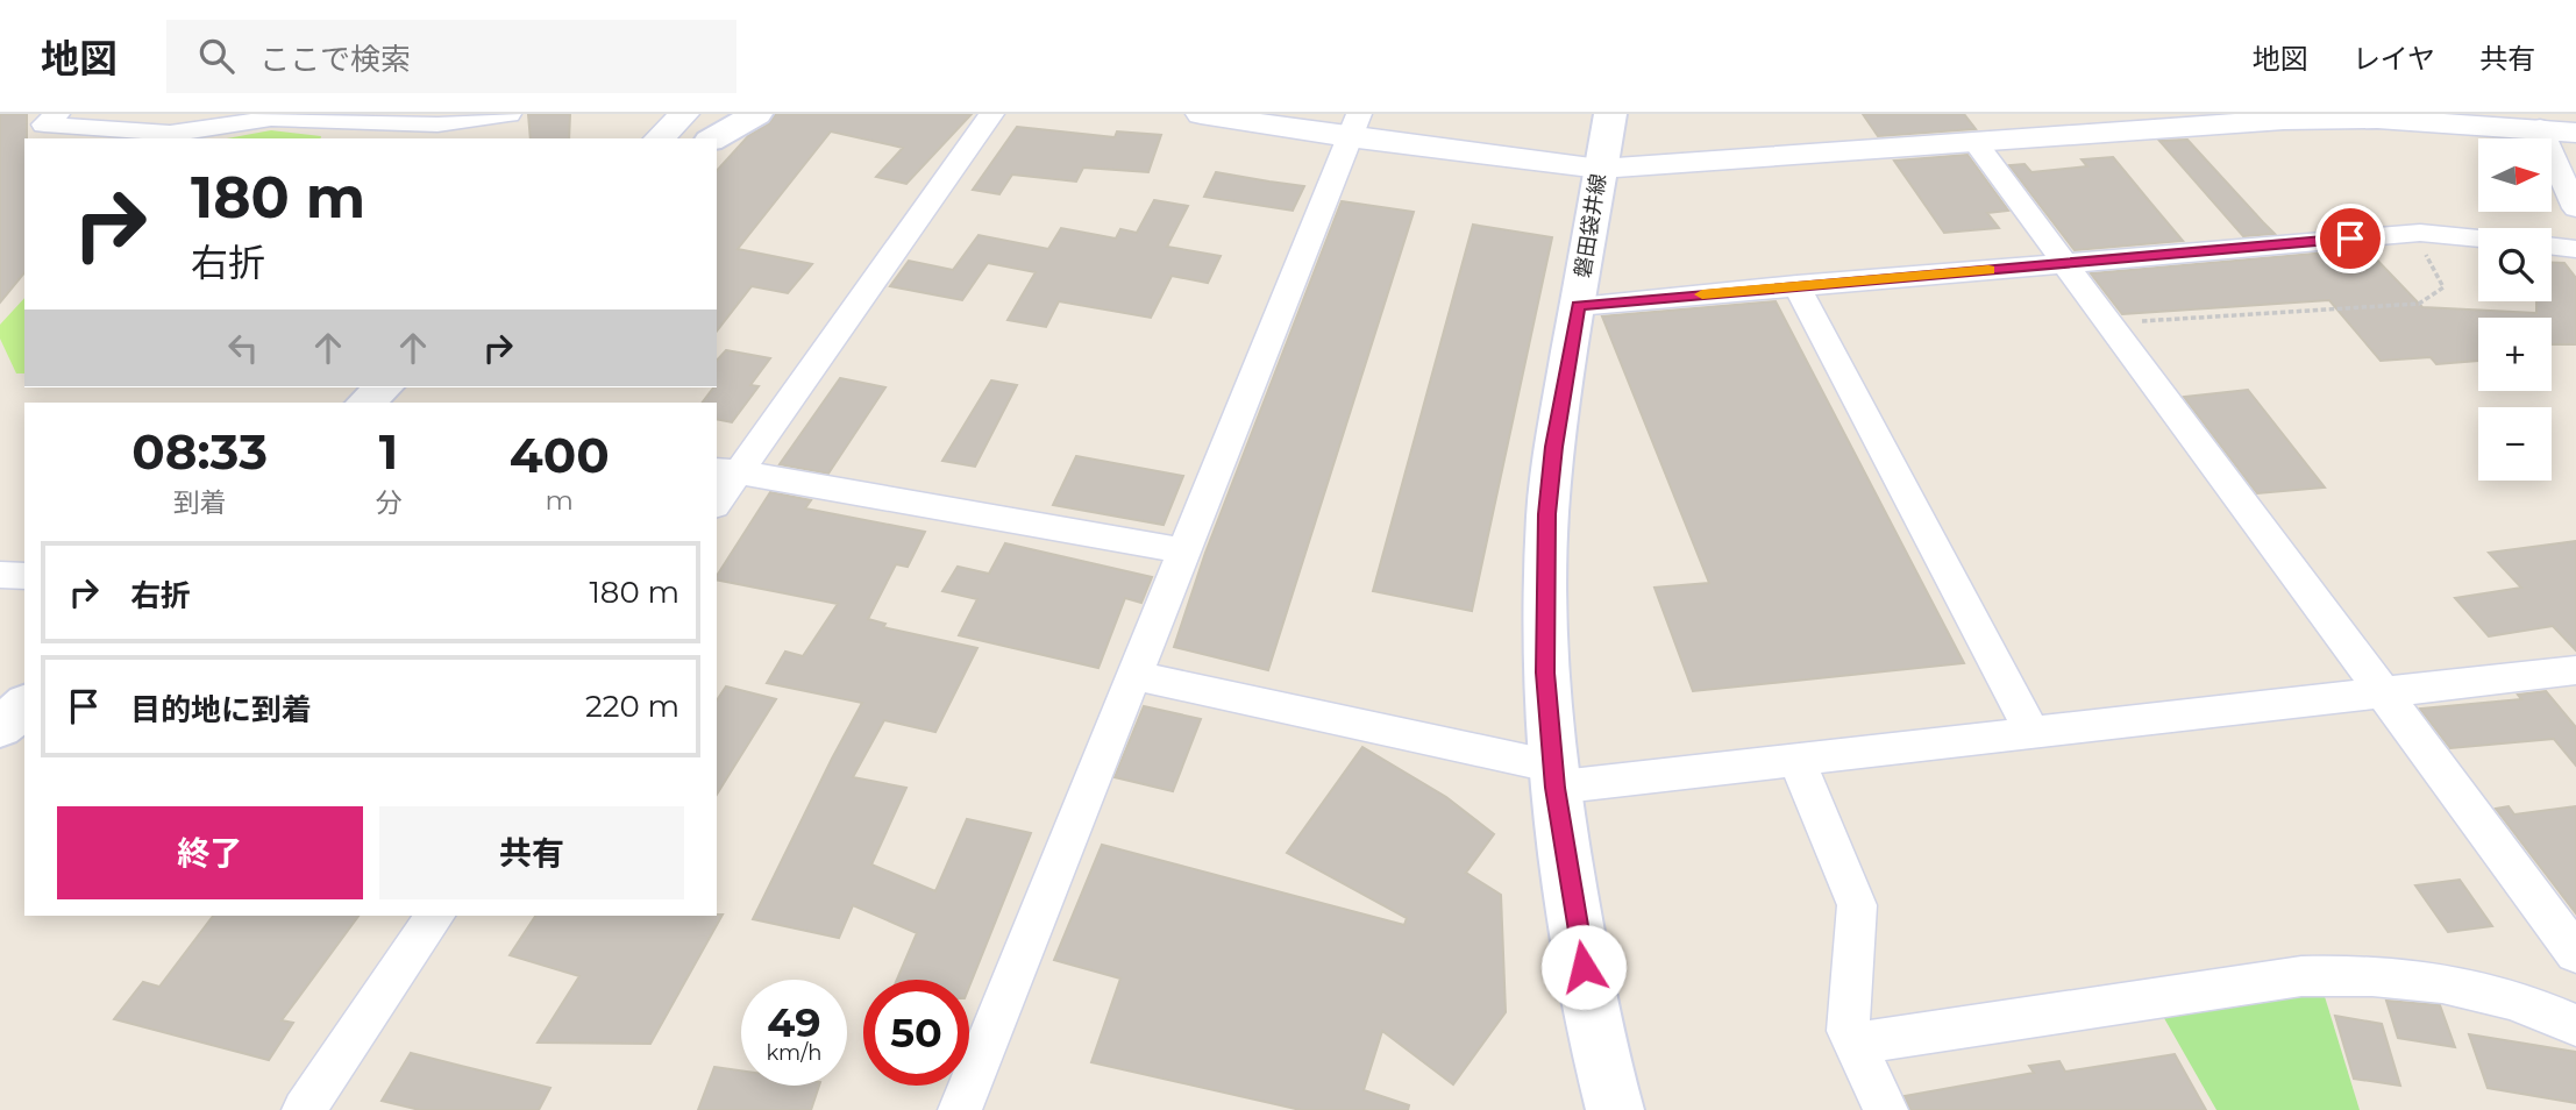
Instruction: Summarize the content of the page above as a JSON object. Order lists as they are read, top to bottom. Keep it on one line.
{"streets":{"main road":["磐田袋井線"]},"north":"right","page":{"header":"地図","search":"ここで検索","nav":["地図","レイヤ","共有"],"map_buttons":["+","−"],"turn":["180 m","右折"],"eta":["08:33","到着","1","分","400","m"],"list":[{"name":"右折","value":"180 m"},{"name":"目的地に到着","value":"220 m"}],"buttons":["終了","共有"],"speed":"49 km/h","limit":"50"}}
